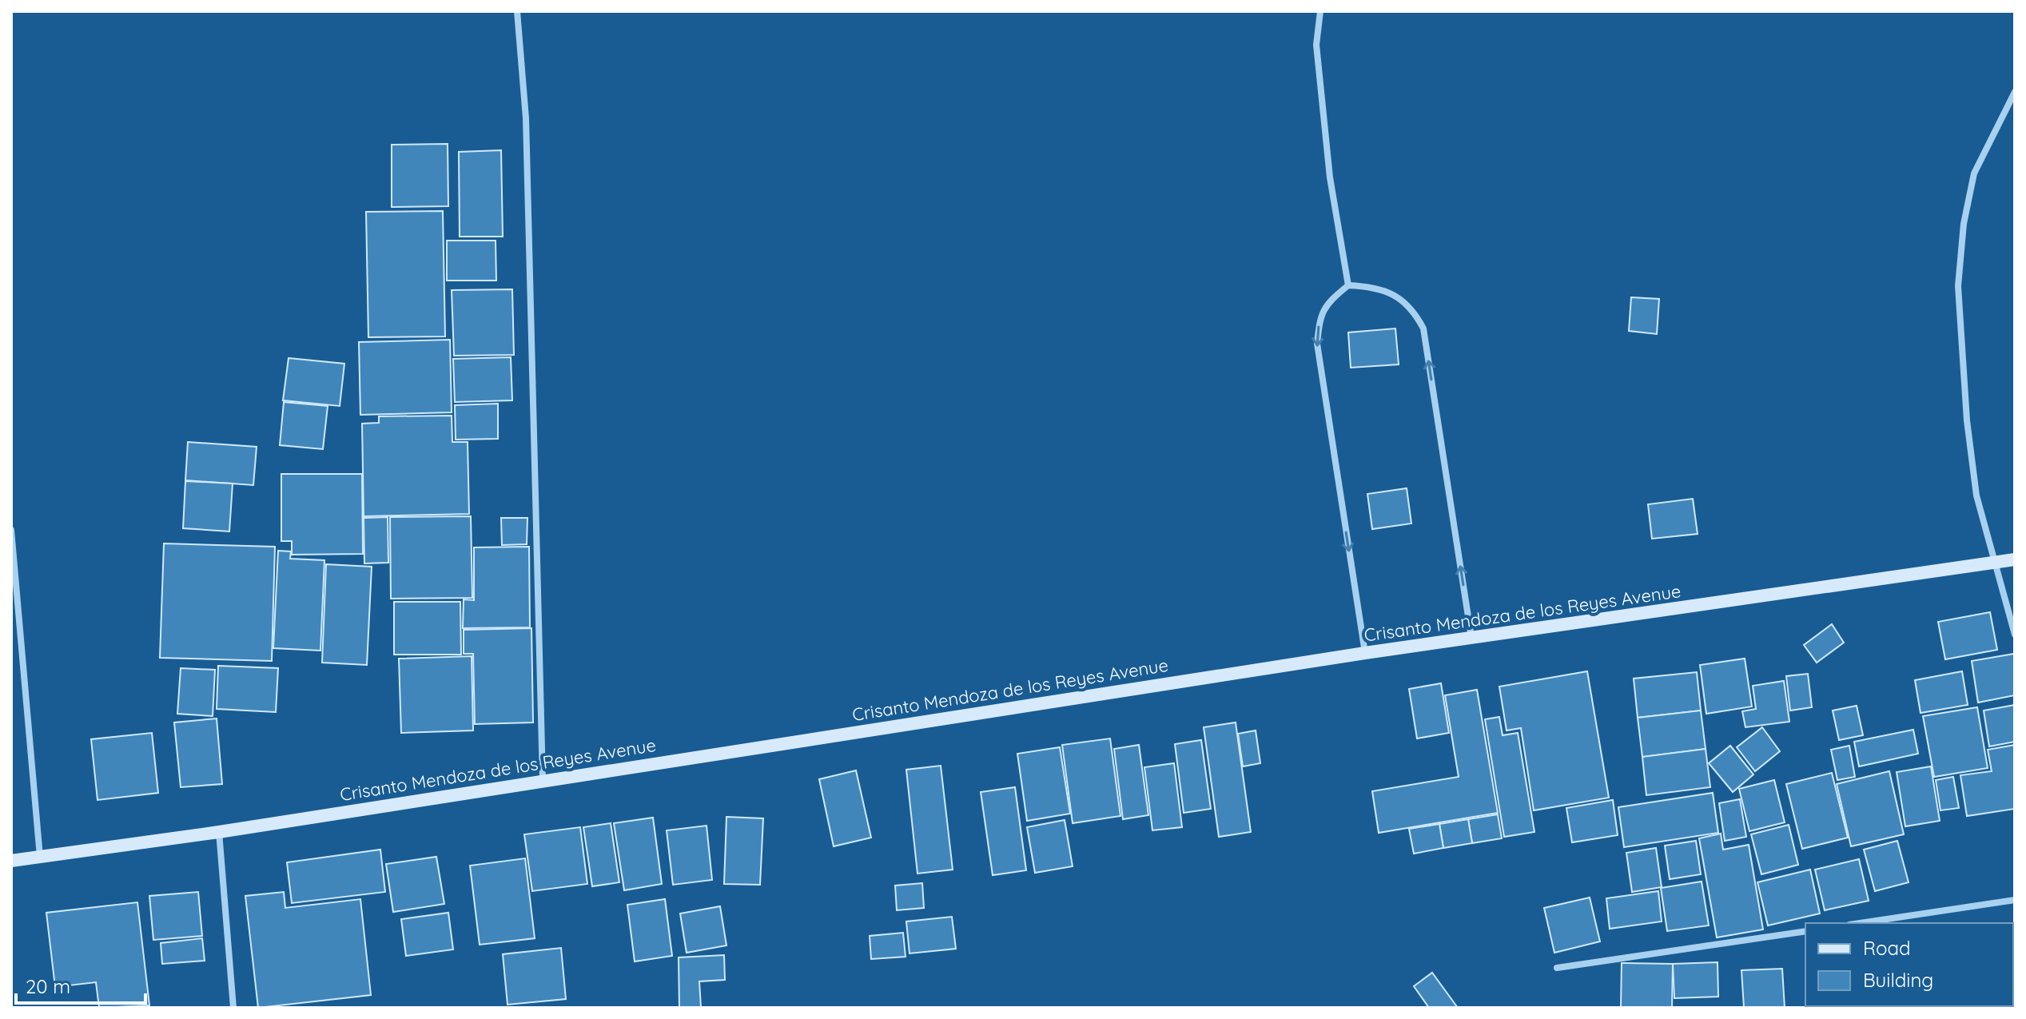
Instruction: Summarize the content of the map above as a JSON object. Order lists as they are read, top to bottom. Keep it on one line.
{"streets":{"main road":["Crisanto Mendoza de los Reyes Avenue"]},"legend":["Road","Building"],"scale_bar":"20 m"}
